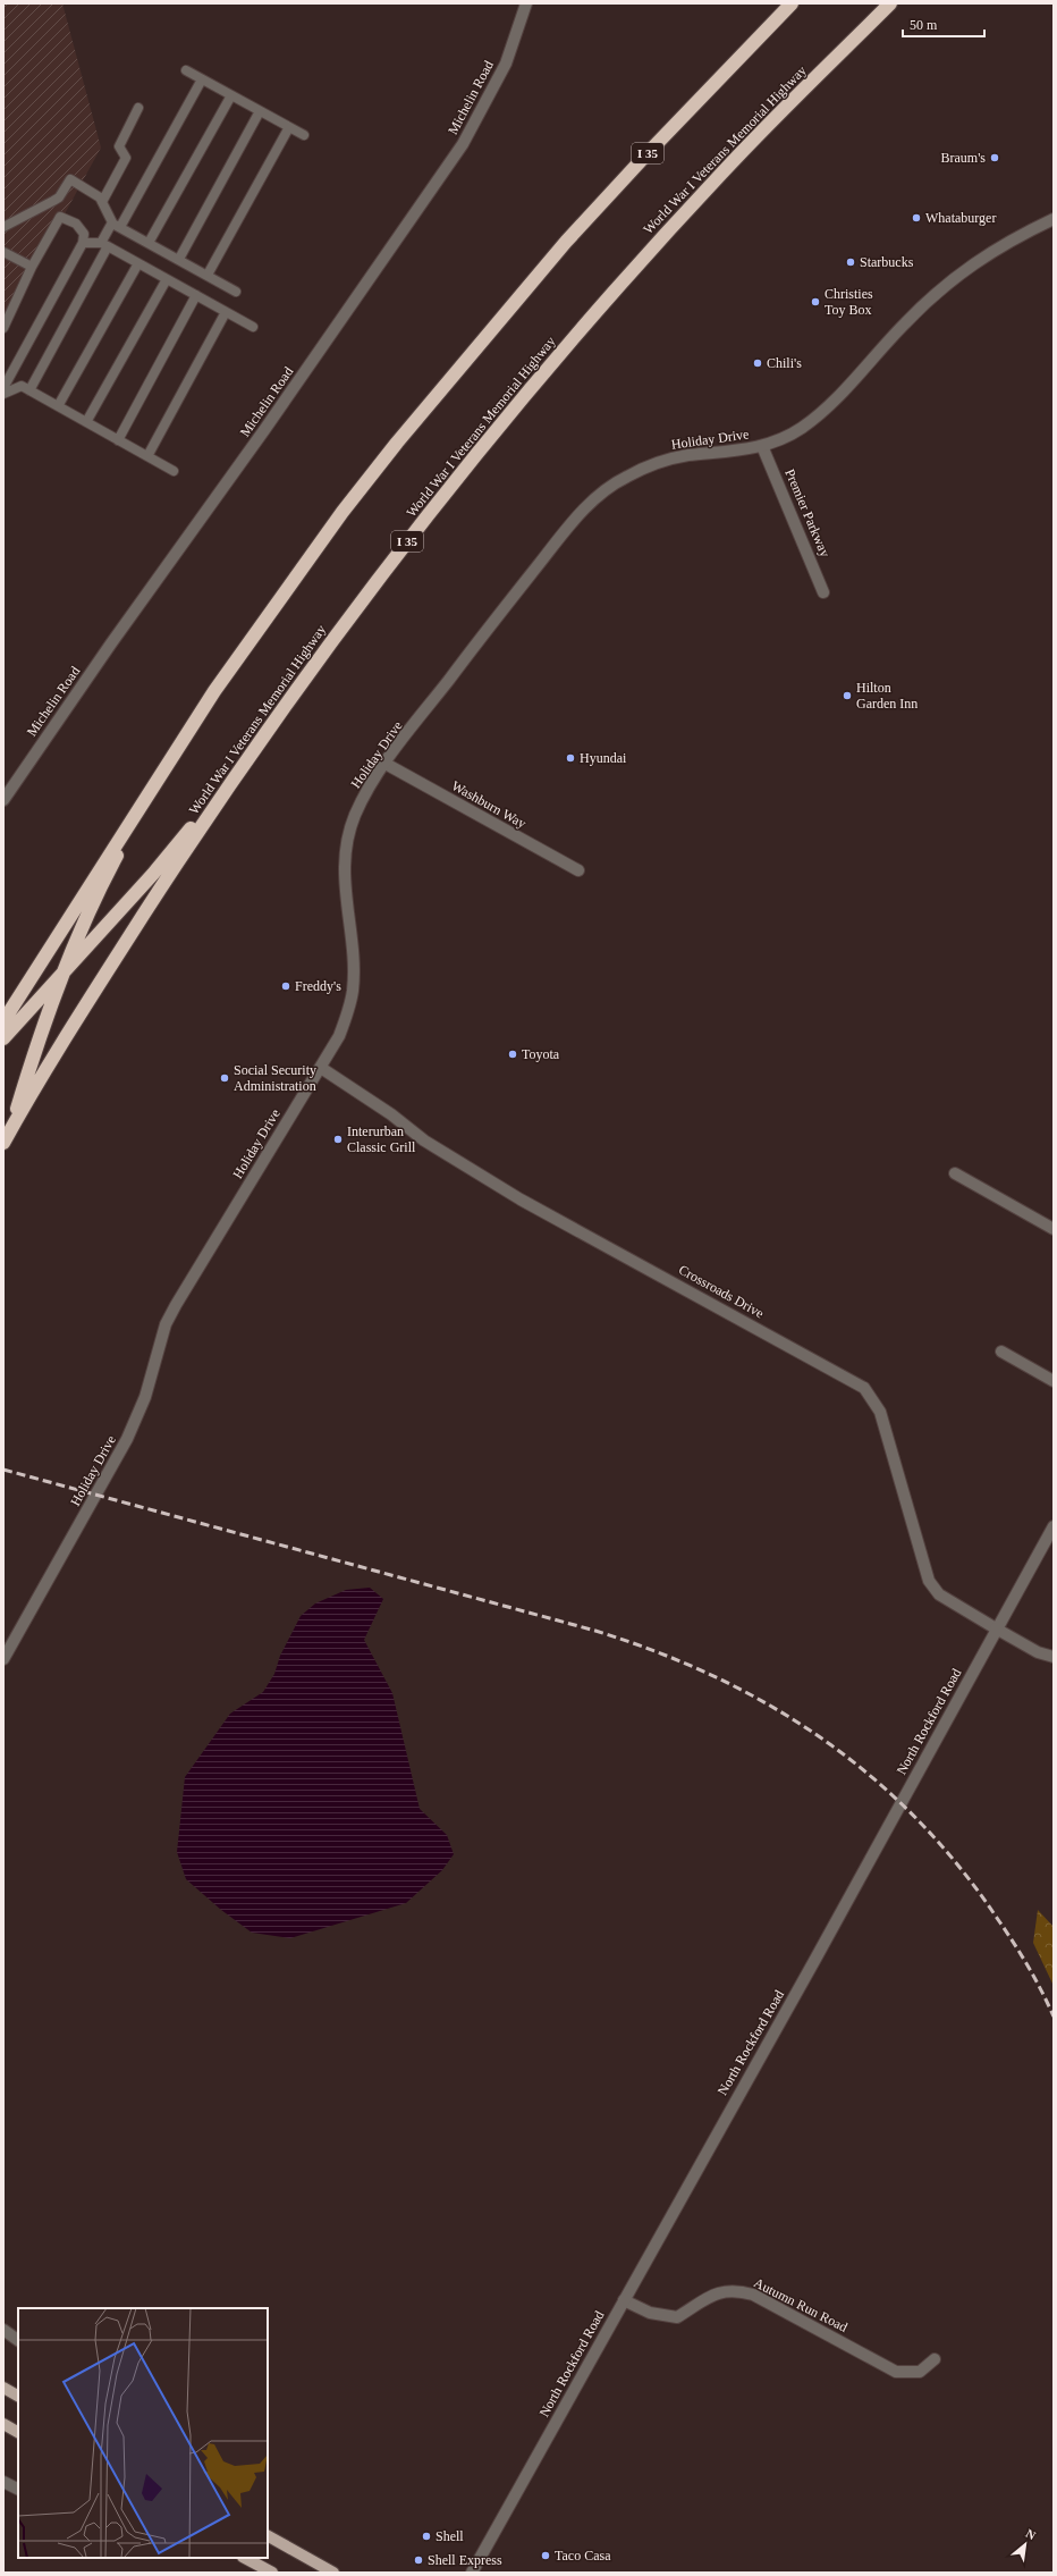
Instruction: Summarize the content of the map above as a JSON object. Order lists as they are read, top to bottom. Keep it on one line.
{"streets":{"highway":["World War I Veterans Memorial Highway","I 35"],"street":["Michelin Road","Holiday Drive","Premier Parkway","Washburn Way","Crossroads Drive","North Rockford Road","Autumn Run Road"]},"crossings":[["Holiday Drive","Premier Parkway"],["Holiday Drive","Washburn Way"],["Holiday Drive","Crossroads Drive"],["Crossroads Drive","North Rockford Road"],["North Rockford Road","Autumn Run Road"]],"places":["Braum's","Whataburger","Starbucks","Christies Toy Box","Chili's","Hilton Garden Inn","Hyundai","Freddy's","Toyota","Social Security Administration","Interurban Classic Grill","Shell","Taco Casa","Shell Express"],"scale_bar":"50 m","north":"top right"}
